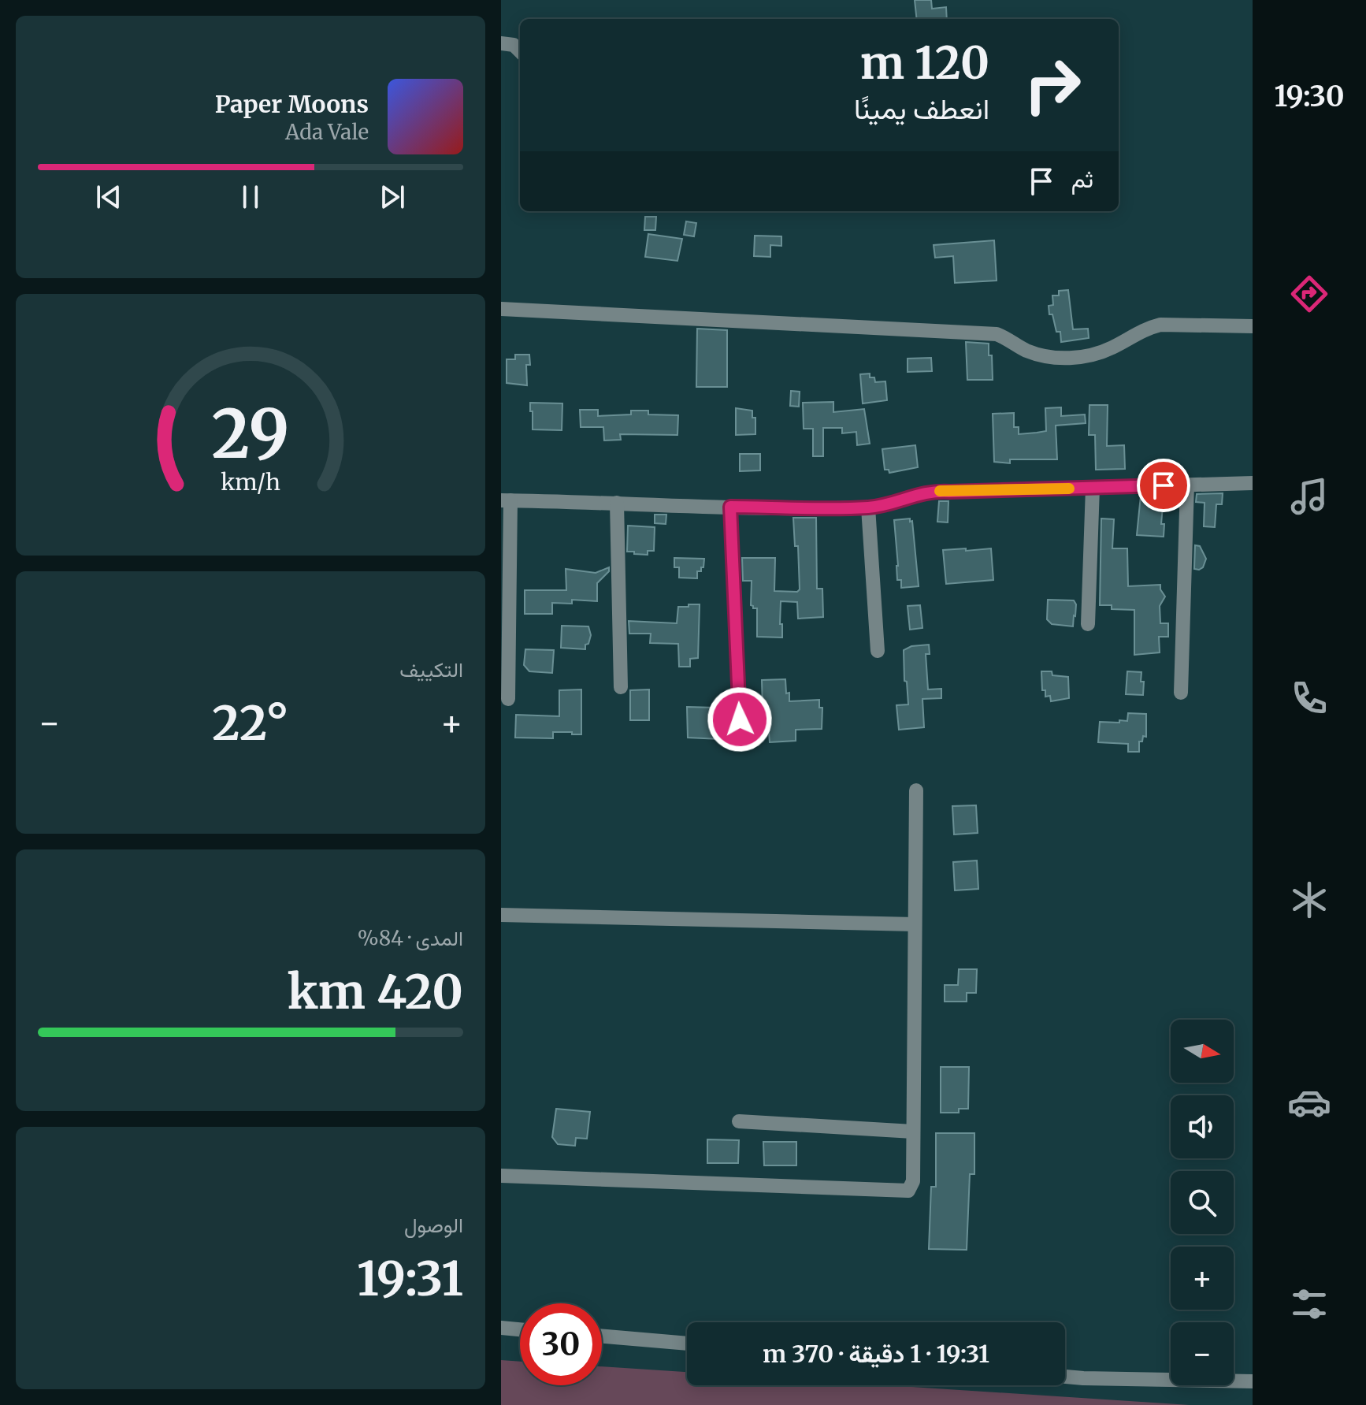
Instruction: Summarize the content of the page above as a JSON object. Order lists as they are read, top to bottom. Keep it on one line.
{"north":"right","page":{"tabs":"19:30","turn":["120 m","انعطف يمينًا"],"song":["Paper Moons","Ada Vale"],"then":"ثم","tile":["التكييف",["المدى · 84%","420 km"],["الوصول","19:31"]],"heat":["−","22°","+"],"map_buttons":["+","−"],"limit":"30","trip":"19:31 · 1 دقيقة · 370 m","gauge":["29","km/h"]}}
